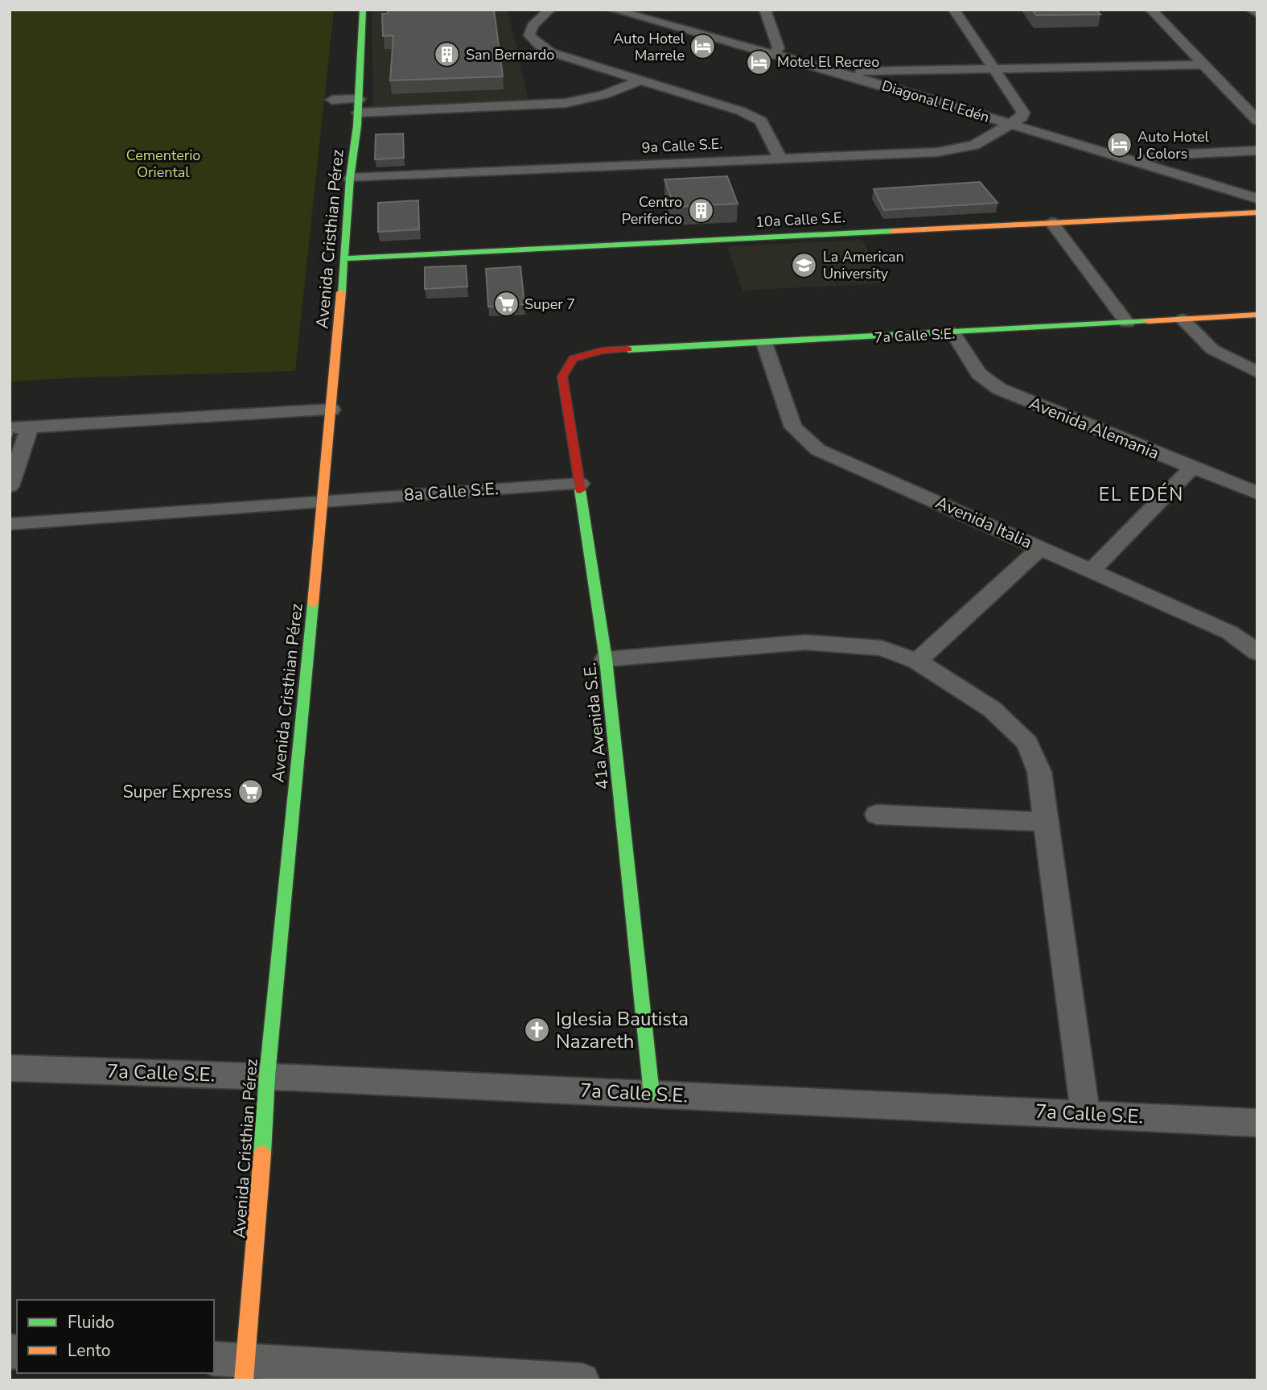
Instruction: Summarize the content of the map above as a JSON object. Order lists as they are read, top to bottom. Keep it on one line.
{"streets":{"street":["Diagonal El Edén","9a Calle S.E.","10a Calle S.E.","Avenida Cristhian Pérez","7a Calle S.E.","Avenida Alemania","8a Calle S.E.","Avenida Italia","41a Avenida S.E."]},"crossings":[["Diagonal El Edén","9a Calle S.E."],["9a Calle S.E.","Avenida Cristhian Pérez"],["10a Calle S.E.","Avenida Cristhian Pérez"],["Avenida Cristhian Pérez","7a Calle S.E."],["Avenida Cristhian Pérez","8a Calle S.E."],["7a Calle S.E.","Avenida Alemania"],["7a Calle S.E.","Avenida Italia"],["7a Calle S.E.","41a Avenida S.E."],["8a Calle S.E.","41a Avenida S.E."]],"districts":["EL EDÉN"],"parks":["Cementerio Oriental"],"places":{"hotel":["Auto Hotel Marrele","Motel El Recreo","Auto Hotel J Colors"],"building":["San Bernardo","Centro Periferico"],"school or university":["La American University"],"supermarket":["Super 7","Super Express"],"church":["Iglesia Bautista Nazareth"]},"legend":["Fluido","Lento"]}
